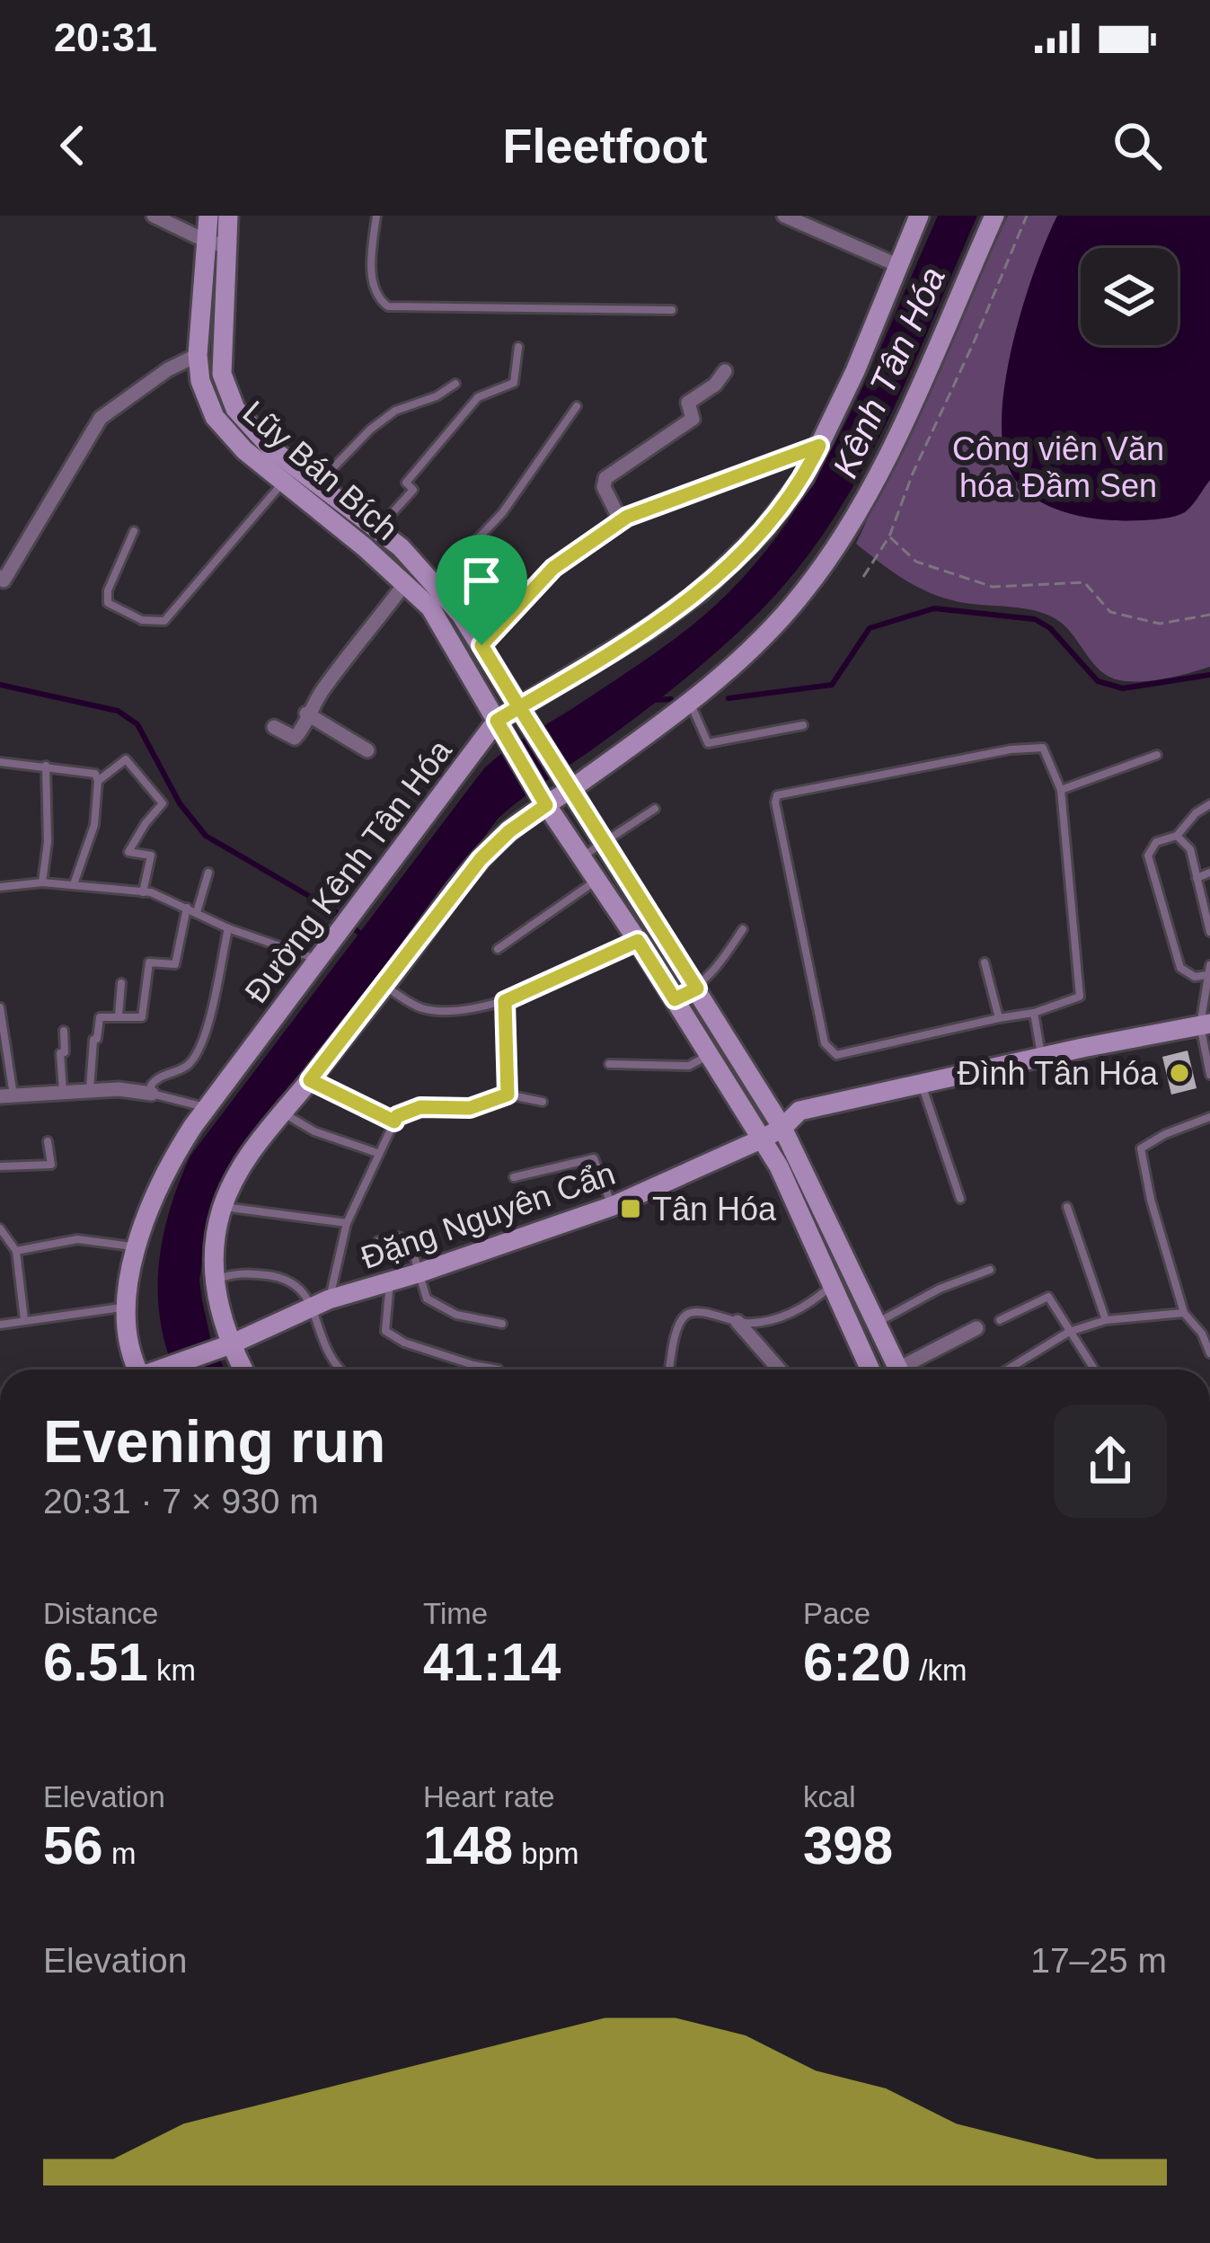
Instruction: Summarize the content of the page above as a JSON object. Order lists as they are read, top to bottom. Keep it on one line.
{"streets":{"main road":["Lũy Bán Bích","Đường Kênh Tân Hóa","Đặng Nguyên Cẩn"]},"crossings":[["Lũy Bán Bích","Đường Kênh Tân Hóa"]],"water":["Kênh Tân Hóa"],"parks":["Công viên Văn hóa Đầm Sen"],"places":{"other":["Đình Tân Hóa"],"transit":["Tân Hóa"]},"page":{"status":"20:31","header":"Fleetfoot","heading":["Evening run","20:31 · 7 × 930 m"],"stats":[["Distance","6.51 km"],["Time","41:14"],["Pace","6:20 /km"],["Elevation","56 m"],["Heart rate","148 bpm"],["kcal","398"]],"chart":["Elevation","17–25 m"]}}
